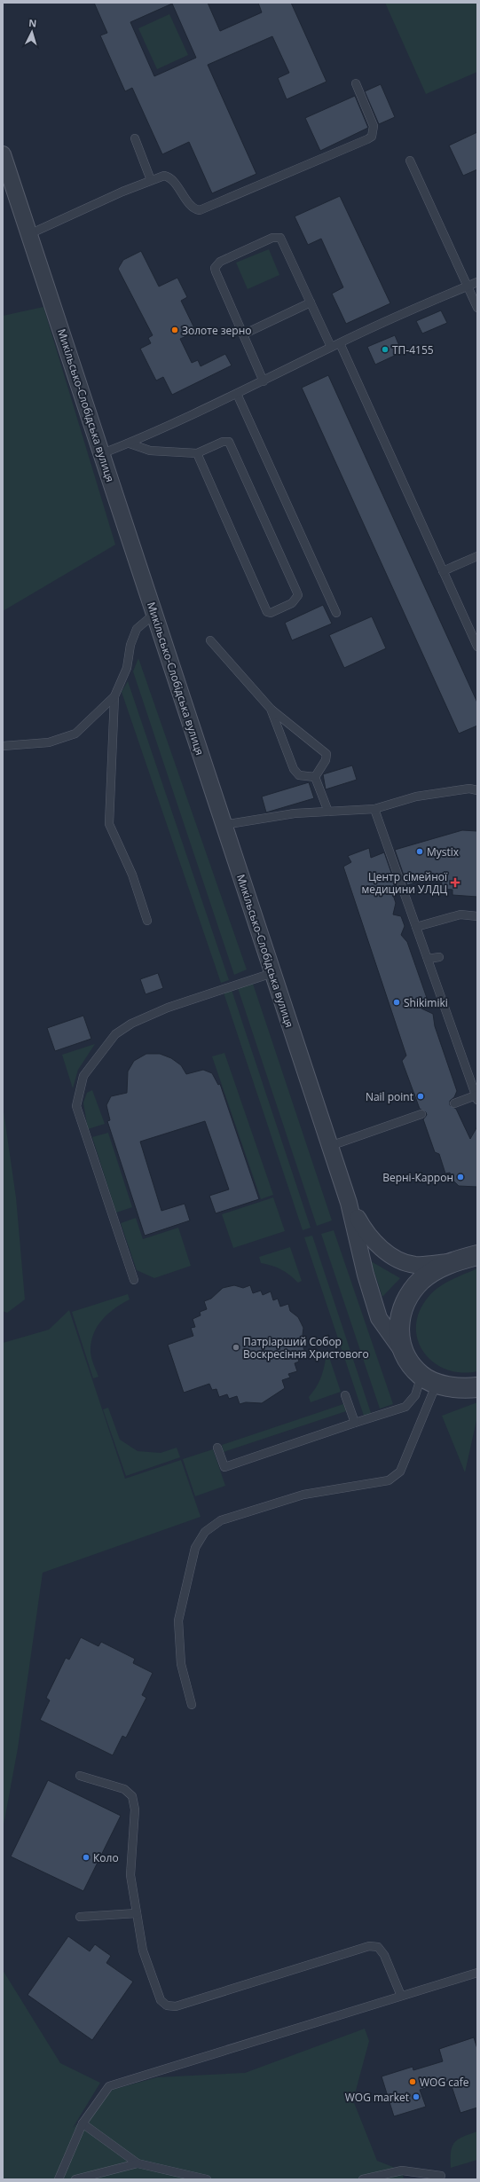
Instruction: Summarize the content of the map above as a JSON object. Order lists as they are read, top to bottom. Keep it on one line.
{"streets":{"street":["Микільсько-Слобідська вулиця"]},"places":{"other":["Золоте зерно","ТП-4155","Mystix","Shikimiki","Nail point","Верні-Каррон","Патріарший Собор Воскресіння Христового","Коло","WOG cafe","WOG market"],"health":["Центр сімейної медицини УЛДЦ"]},"north":"top"}
